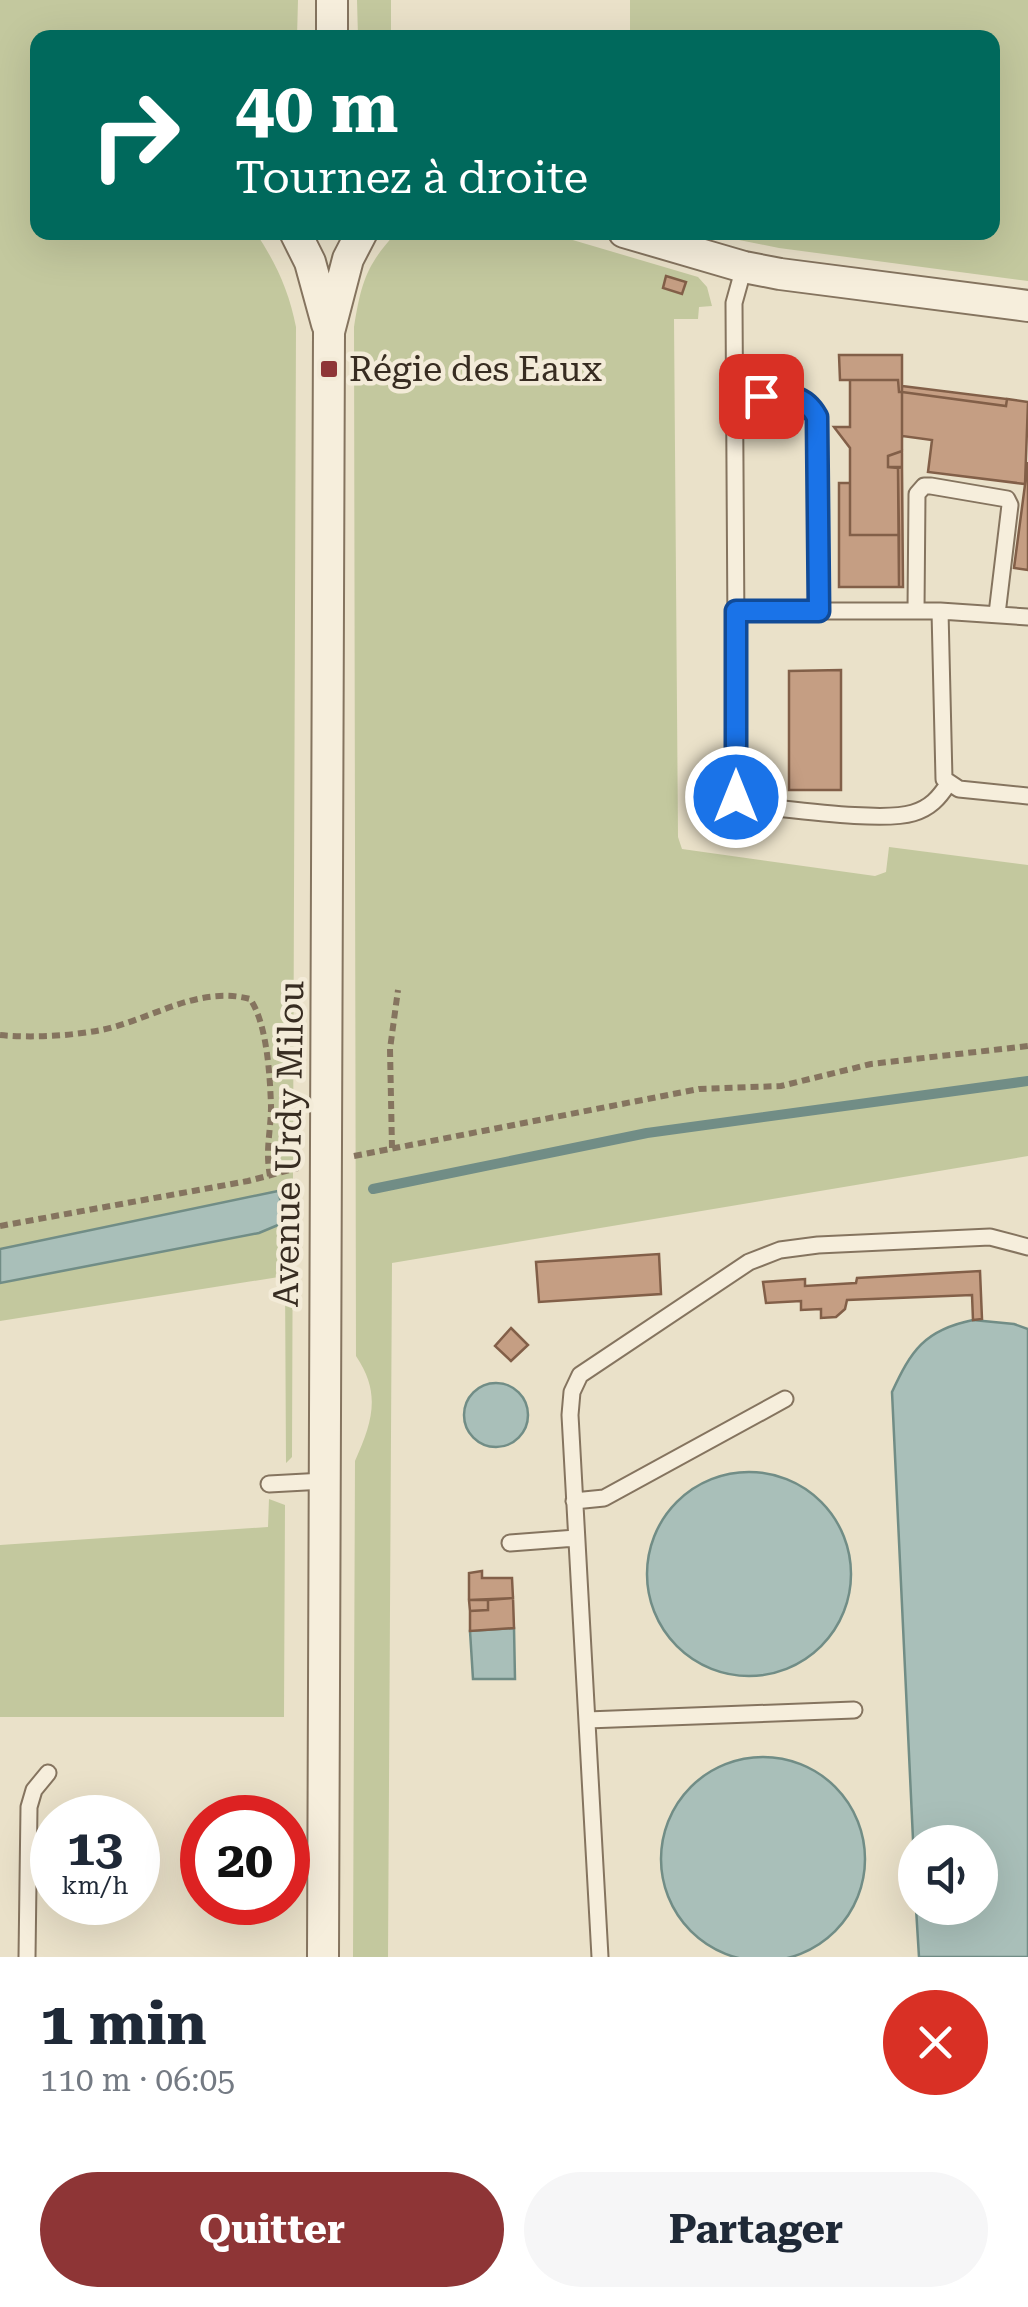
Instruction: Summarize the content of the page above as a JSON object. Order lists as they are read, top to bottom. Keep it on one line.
{"streets":{"street":["Avenue Urdy Milou"]},"places":{"transit":["Régie des Eaux"]},"page":{"turn":["40 m","Tournez à droite"],"speed":"13 km/h","limit":"20","heading":["1 min","110 m · 06:05"],"buttons":["Quitter","Partager"]}}
